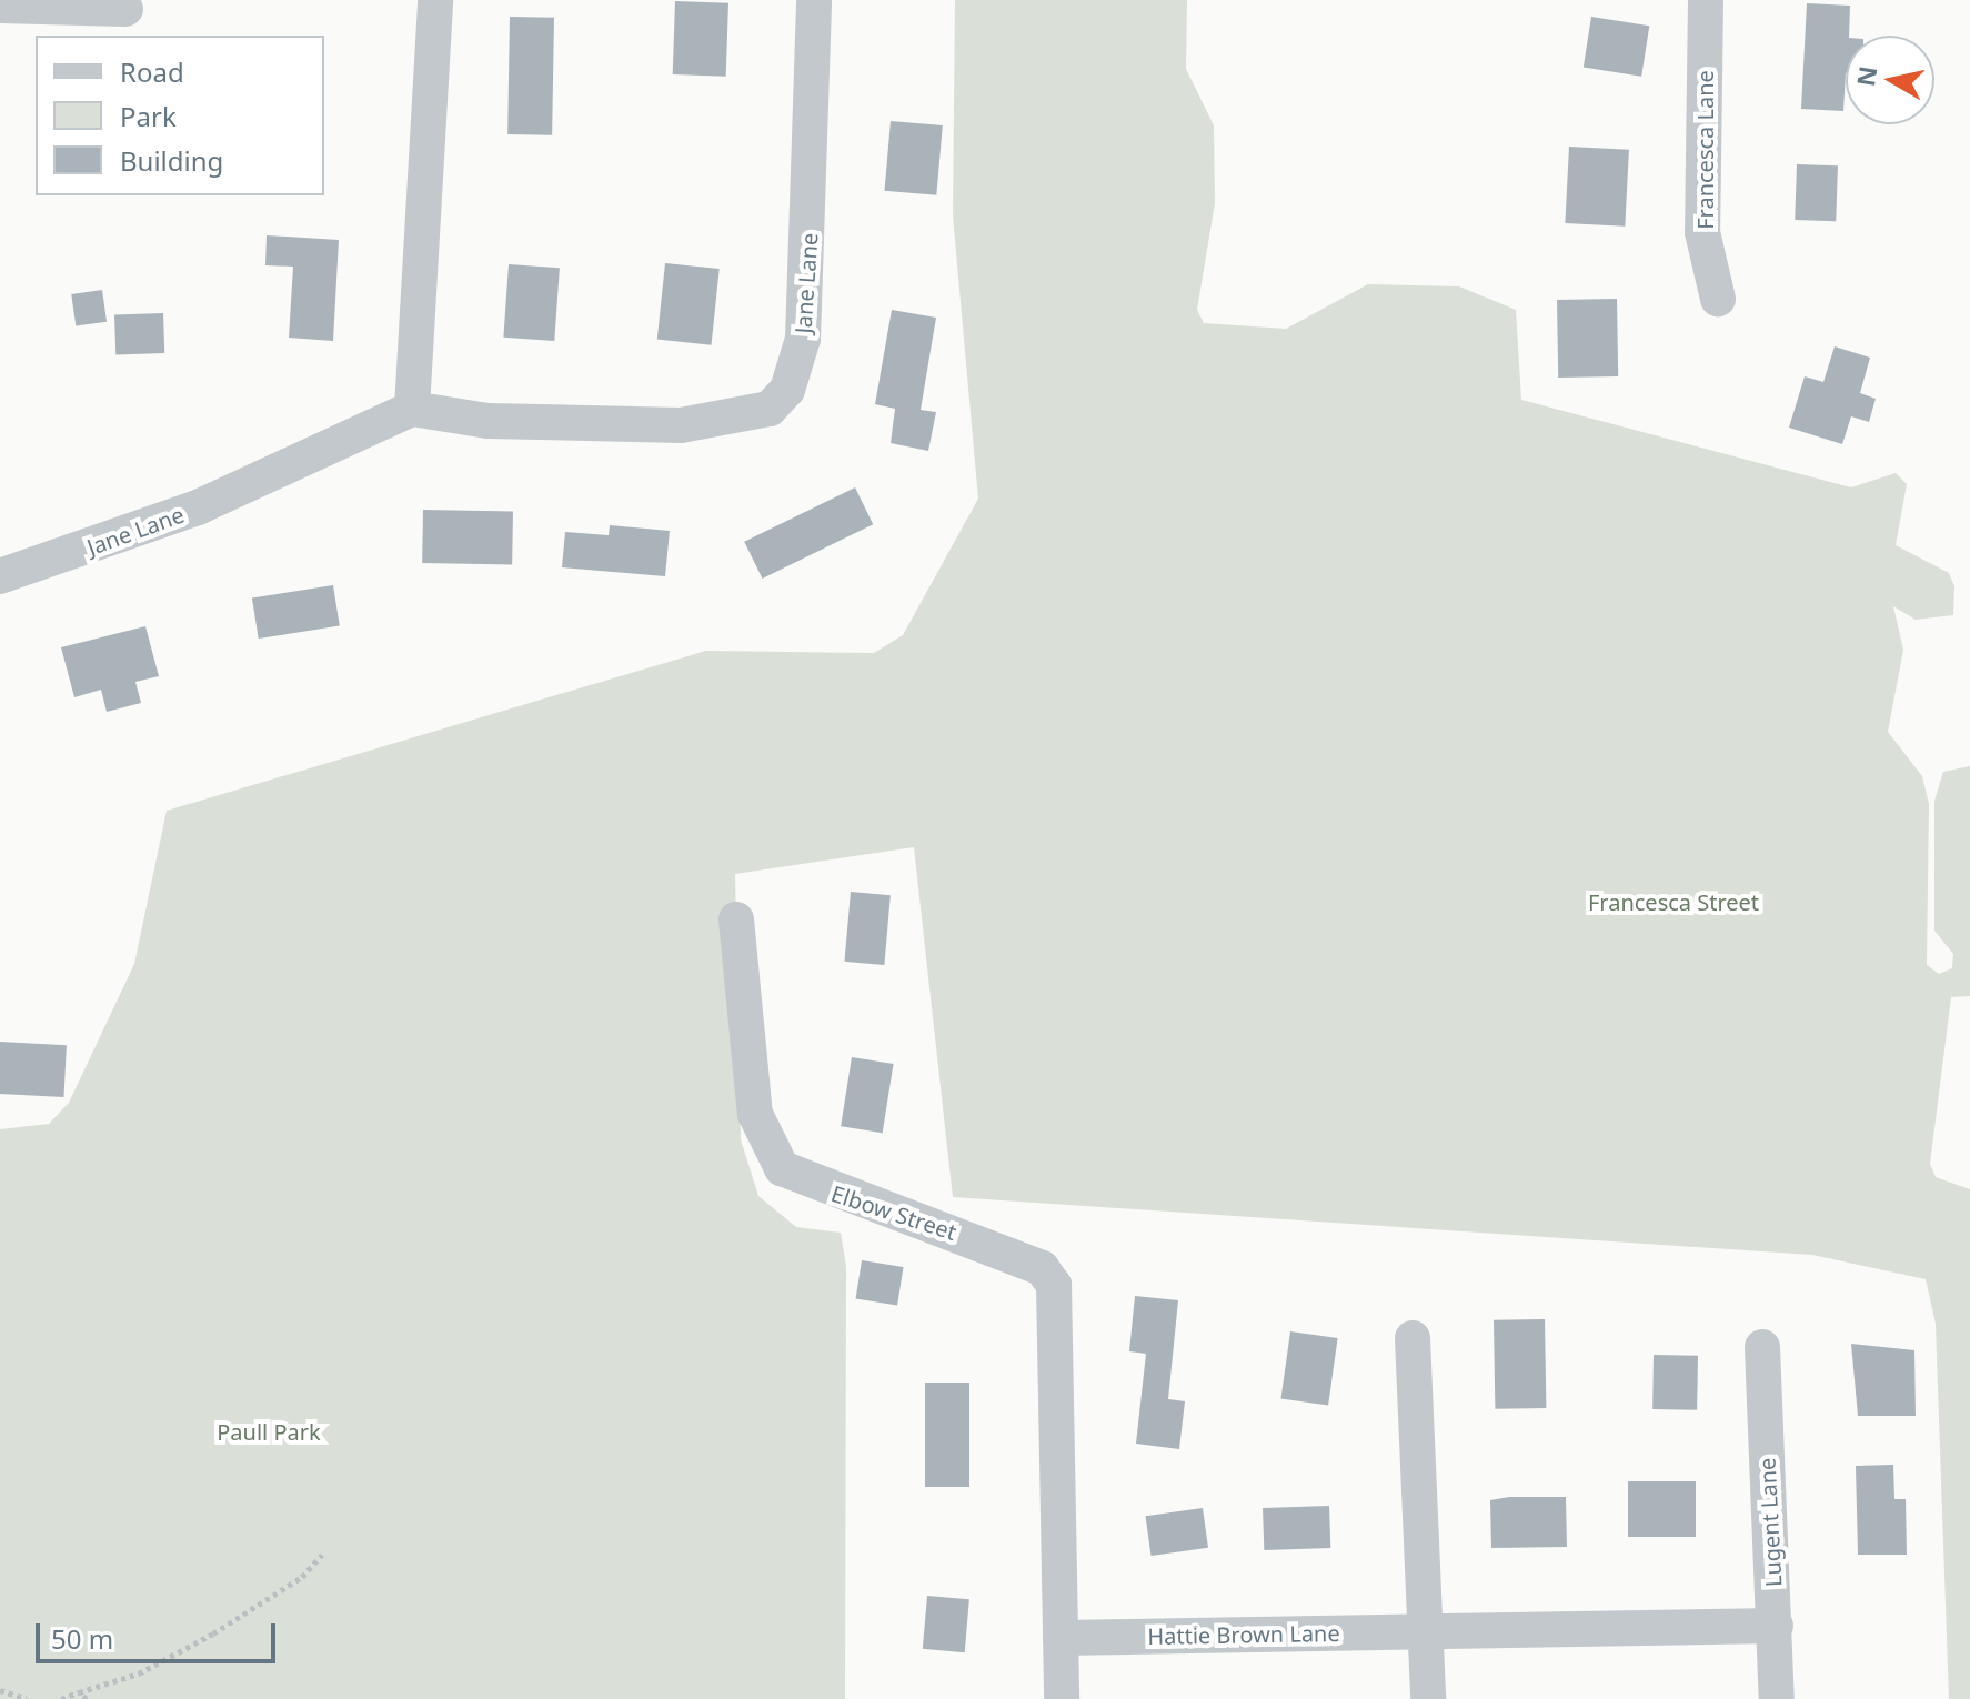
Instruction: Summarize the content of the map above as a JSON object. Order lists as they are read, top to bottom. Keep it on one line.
{"streets":{"street":["Francesca Lane","Jane Lane","Elbow Street","Lugent Lane","Hattie Brown Lane"]},"crossings":[["Elbow Street","Hattie Brown Lane"],["Lugent Lane","Hattie Brown Lane"]],"parks":["Francesca Street","Paull Park"],"legend":["Road","Park","Building"],"scale_bar":"50 m","north":"left"}
